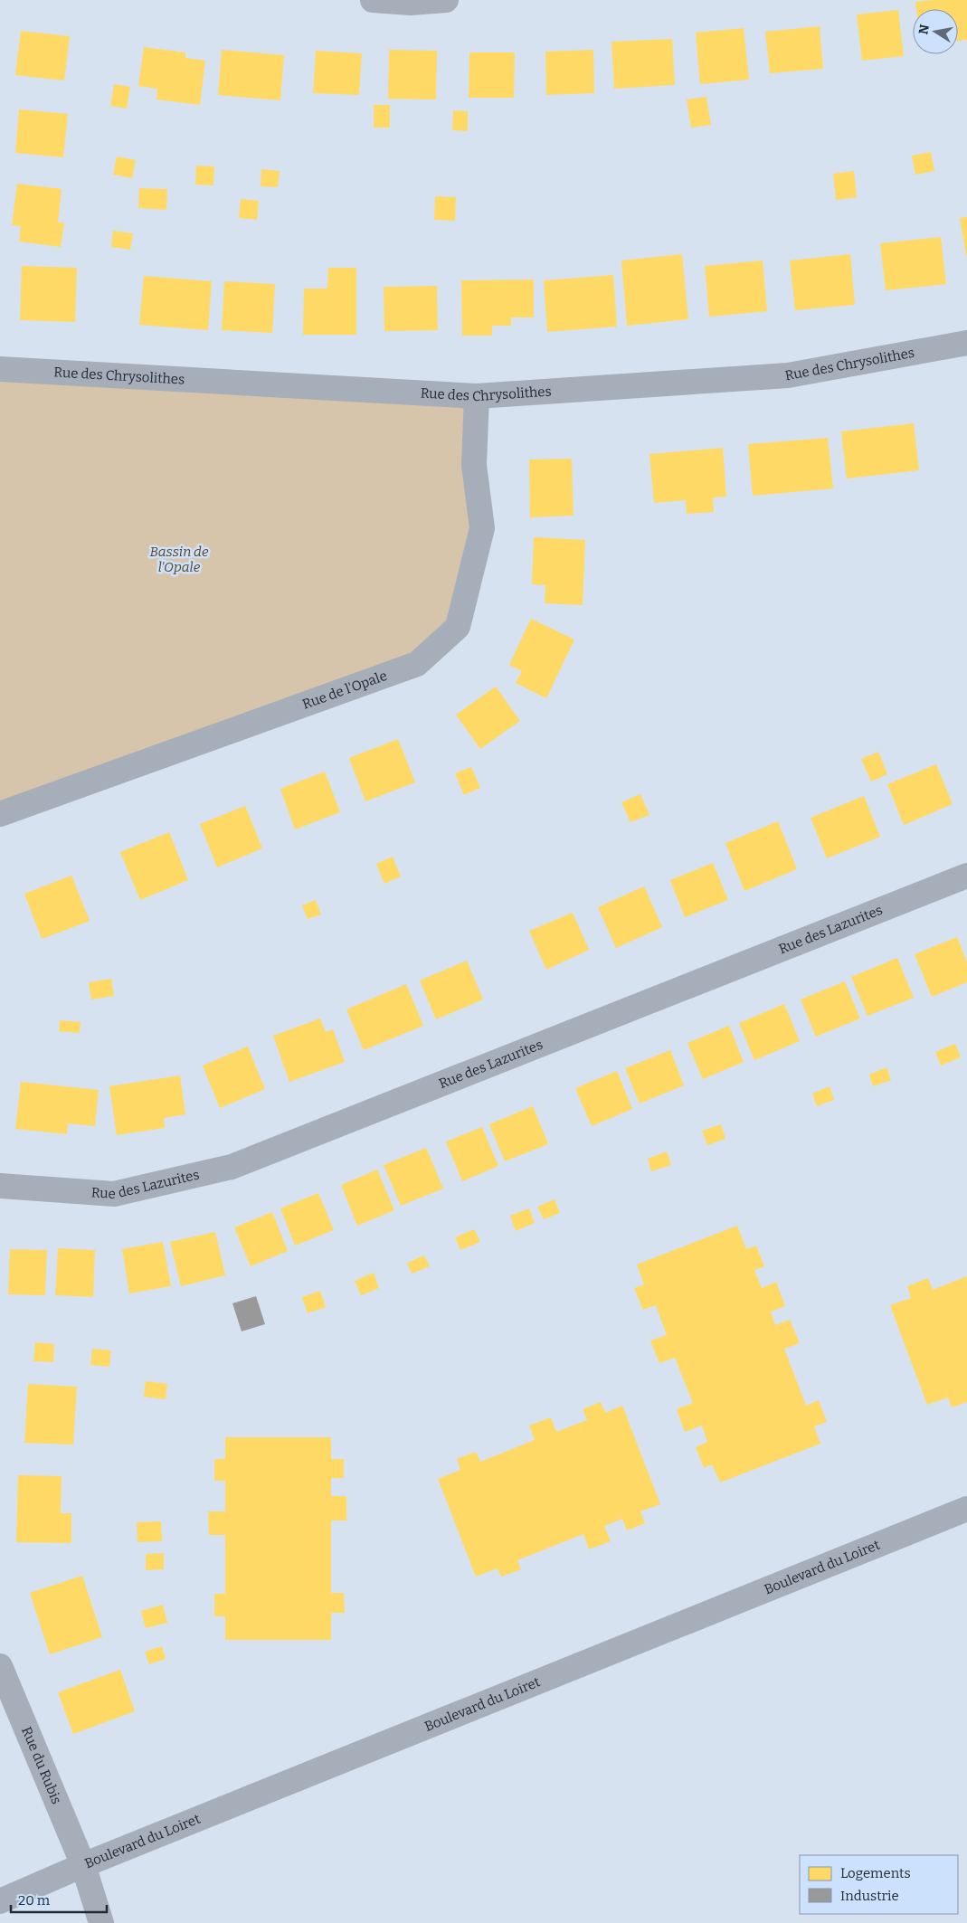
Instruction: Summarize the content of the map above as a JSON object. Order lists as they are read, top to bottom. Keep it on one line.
{"streets":{"street":["Rue des Chrysolithes","Rue de l'Opale","Rue des Lazurites","Boulevard du Loiret","Rue du Rubis"]},"crossings":[["Rue des Chrysolithes","Rue de l'Opale"],["Boulevard du Loiret","Rue du Rubis"]],"parks":["Bassin de l'Opale"],"legend":["Logements","Industrie"],"scale_bar":"20 m","north":"left"}
